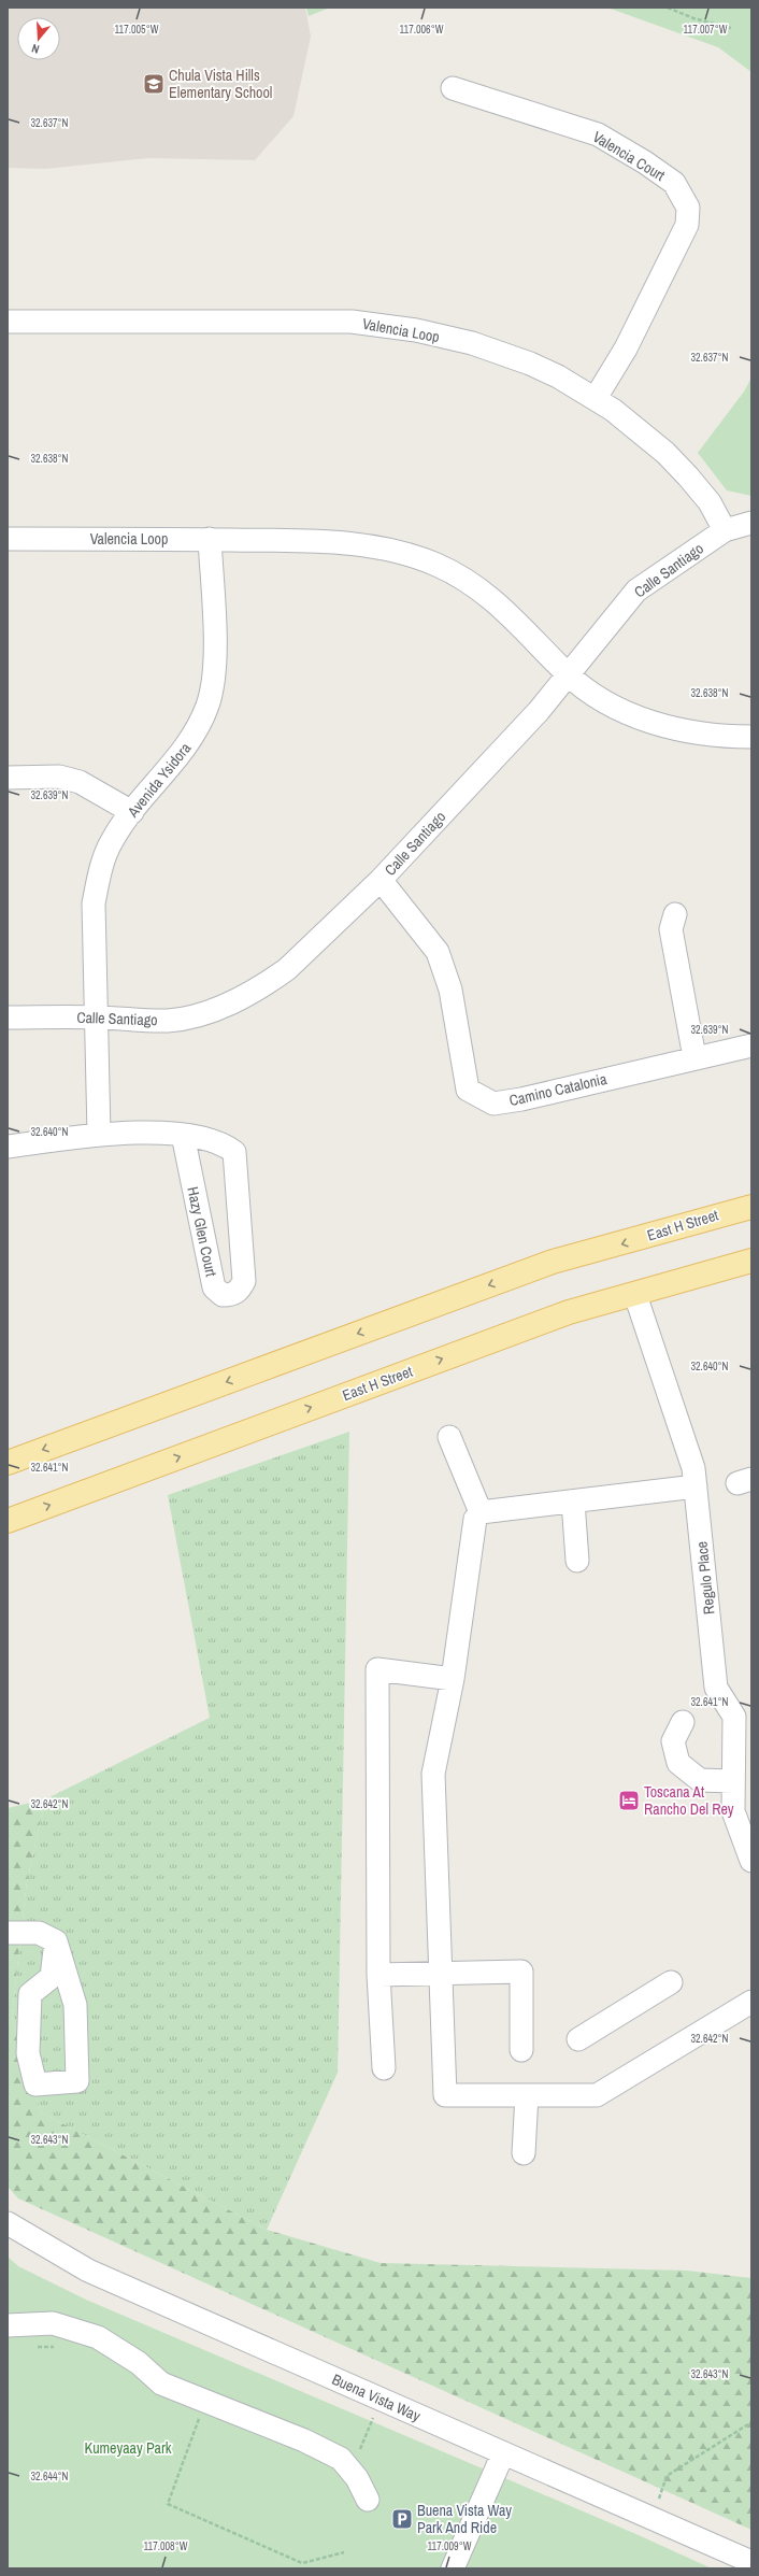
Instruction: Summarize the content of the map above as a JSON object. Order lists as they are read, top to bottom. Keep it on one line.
{"streets":{"main road":["East H Street"],"street":["Valencia Court","Valencia Loop","Calle Santiago","Avenida Ysidora","Camino Catalonia","Hazy Glen Court","Regulo Place","Buena Vista Way"]},"crossings":[["Valencia Court","Valencia Loop"],["Valencia Loop","Calle Santiago"],["Valencia Loop","Avenida Ysidora"],["Calle Santiago","Avenida Ysidora"],["Calle Santiago","Camino Catalonia"],["East H Street","Regulo Place"]],"parks":["Kumeyaay Park"],"places":{"school or university":["Chula Vista Hills Elementary School"],"hotel":["Toscana At Rancho Del Rey"],"parking":["Buena Vista Way Park And Ride"]},"north":"bottom","coordinates":["117.005°W","117.006°W","117.007°W","32.637°N","32.638°N","32.639°N","32.640°N","32.641°N","32.642°N","32.643°N","32.644°N","117.008°W","117.009°W"]}
